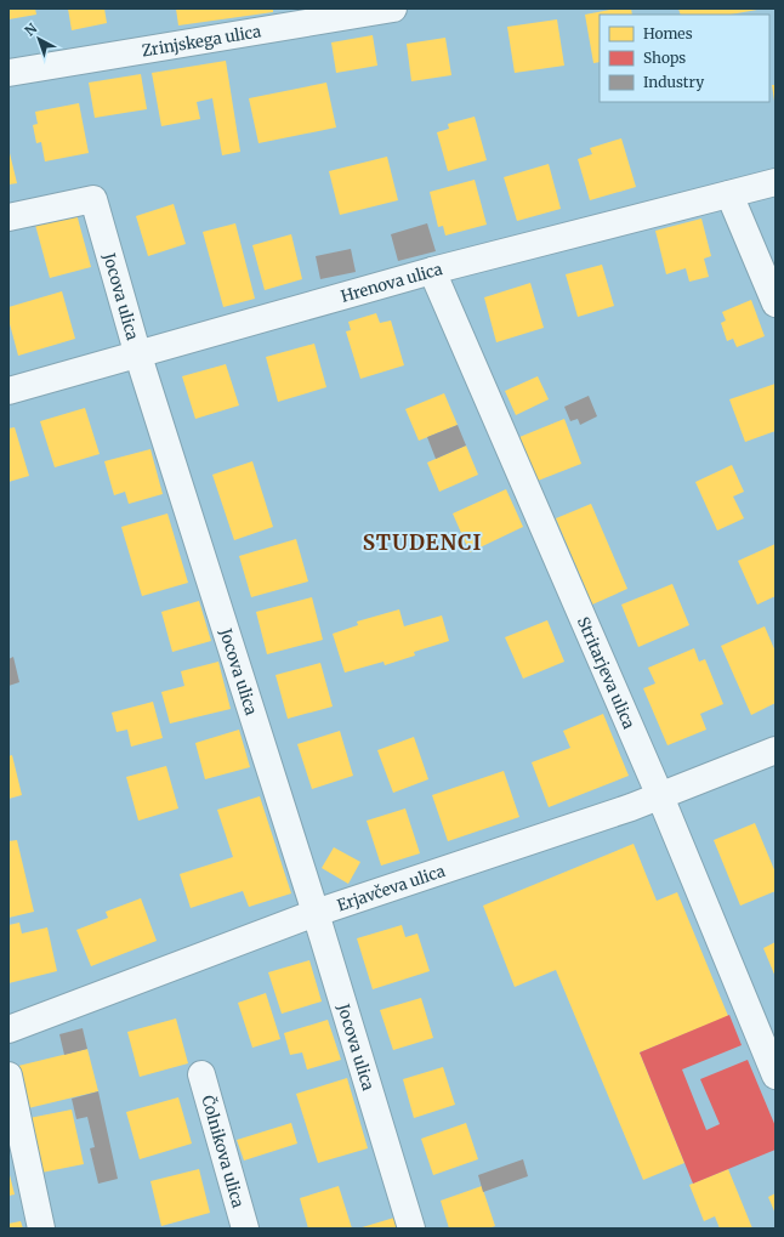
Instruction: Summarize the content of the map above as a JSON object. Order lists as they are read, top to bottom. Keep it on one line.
{"streets":{"street":["Zrinjskega ulica","Hrenova ulica","Jocova ulica","Stritarjeva ulica","Erjavčeva ulica","Čolnikova ulica"]},"crossings":[["Hrenova ulica","Jocova ulica"],["Hrenova ulica","Stritarjeva ulica"],["Jocova ulica","Erjavčeva ulica"],["Stritarjeva ulica","Erjavčeva ulica"]],"districts":["STUDENCI"],"legend":["Homes","Shops","Industry"],"north":"top left"}
